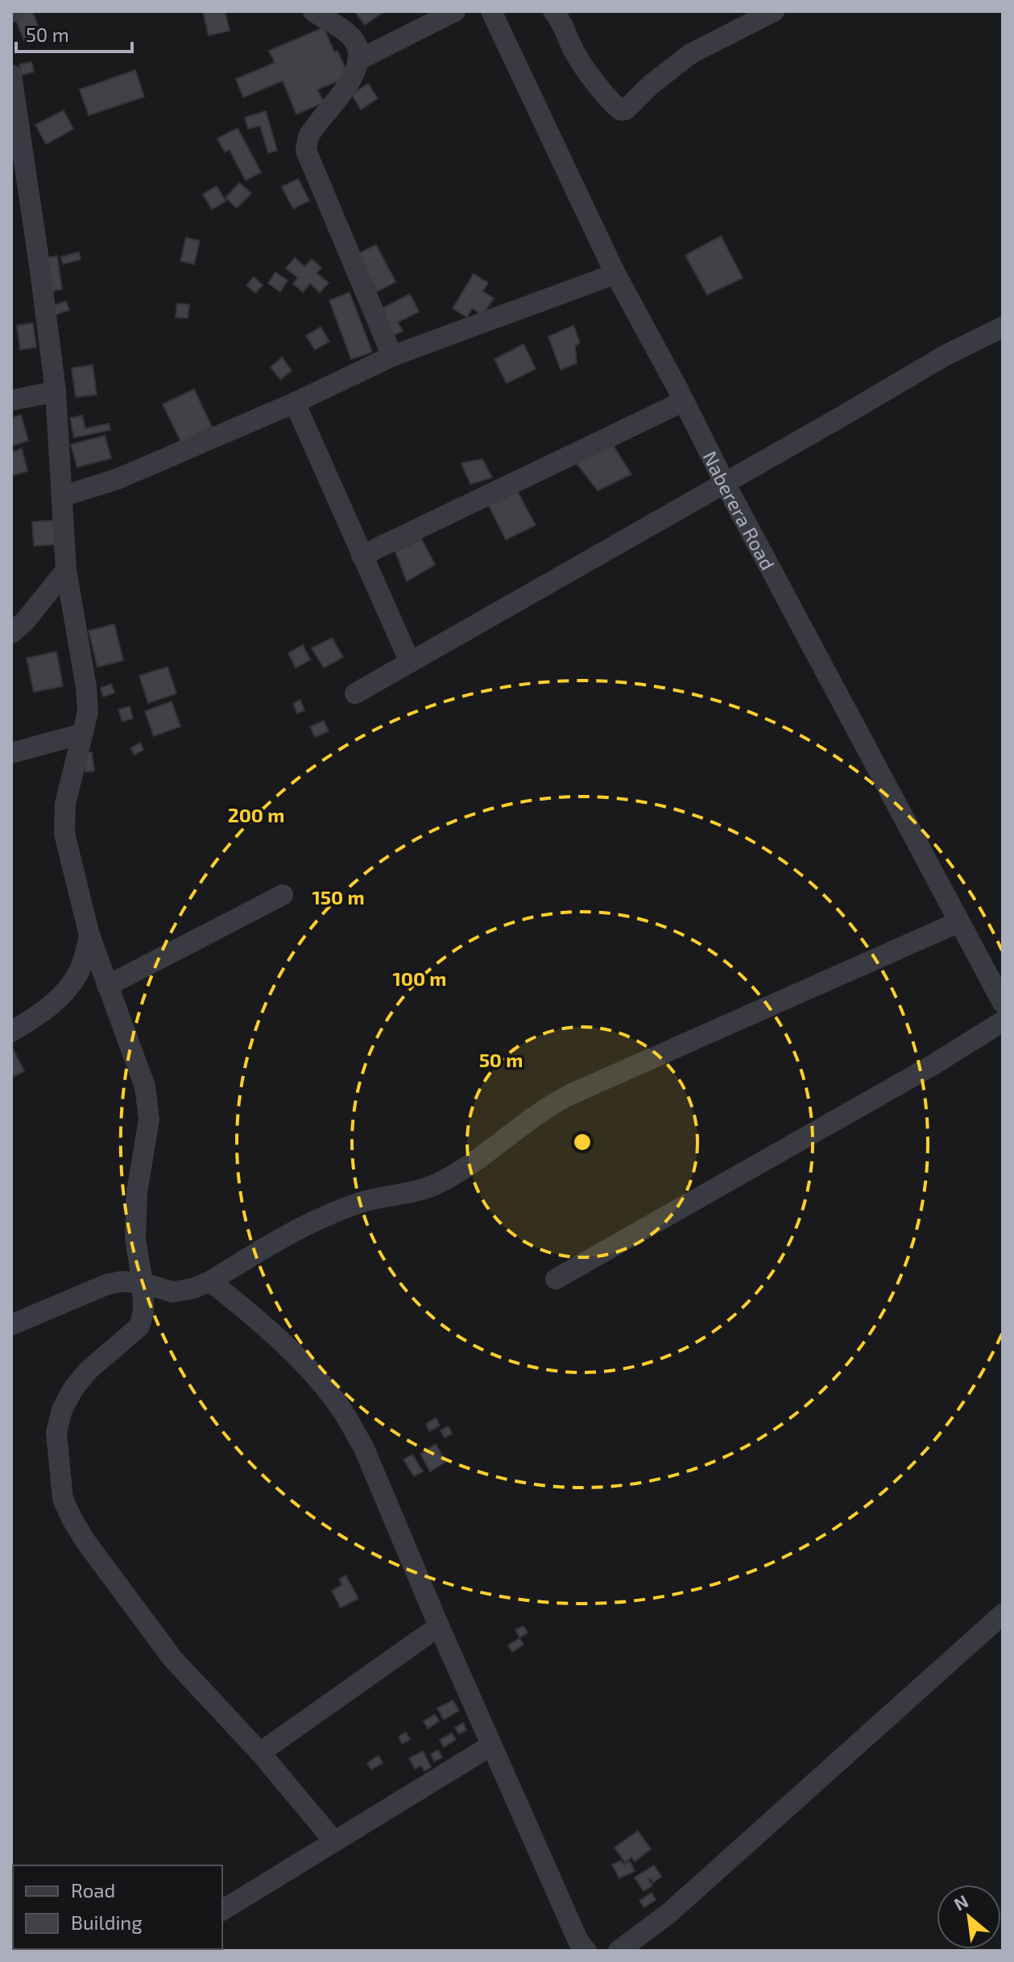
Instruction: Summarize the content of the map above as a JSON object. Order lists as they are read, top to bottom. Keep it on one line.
{"streets":{"street":["Naberera Road"]},"legend":["Road","Building"],"scale_bar":"50 m","north":"top left","rings":["200 m","150 m","100 m","50 m"]}
